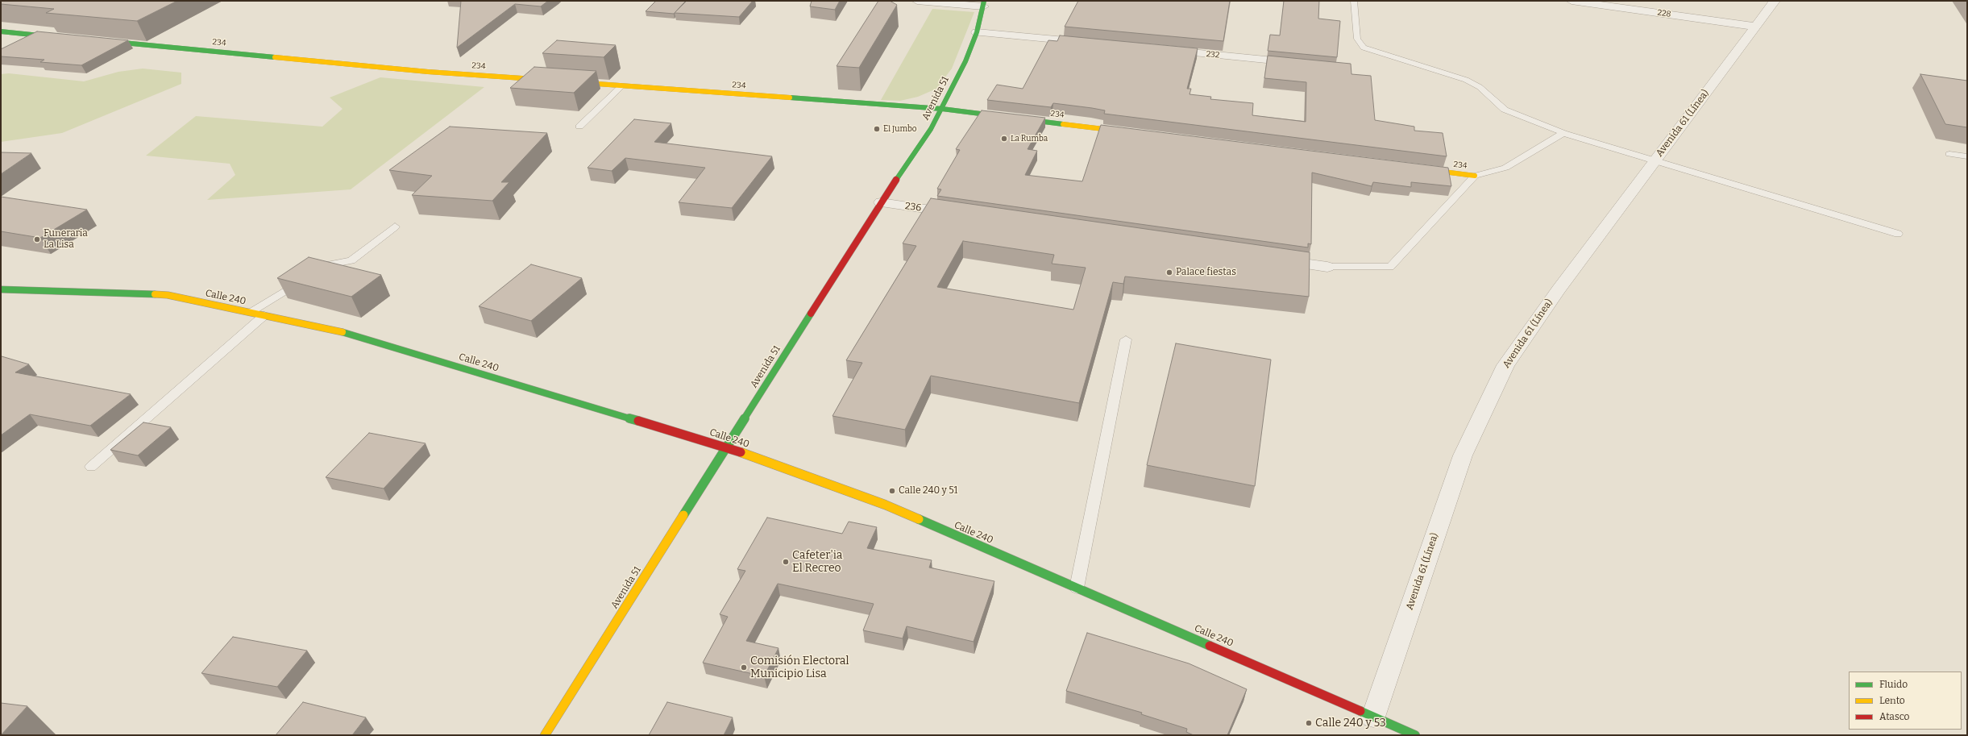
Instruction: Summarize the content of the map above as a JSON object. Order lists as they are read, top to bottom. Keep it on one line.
{"streets":{"street":["228","234","232","Avenida 51","Avenida 61 (Línea)","236","Calle 240"]},"crossings":[["228","Avenida 61 (Línea)"],["234","Avenida 51"],["Avenida 51","236"],["Avenida 51","Calle 240"],["Avenida 61 (Línea)","Calle 240"]],"places":["El Jumbo","La Rumba","Funeraria La Lisa","Palace fiestas","Calle 240 y 51","Cafeter'ia El Recreo","Comisión Electoral Municipio Lisa","Calle 240 y 53"],"legend":["Fluido","Lento","Atasco"]}
